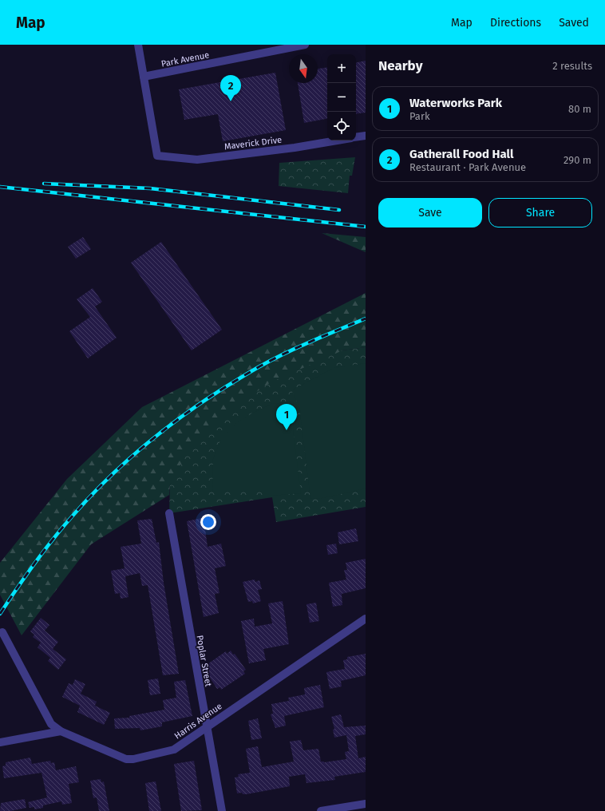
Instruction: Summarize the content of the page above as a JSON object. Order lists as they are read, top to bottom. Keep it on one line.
{"streets":{"street":["Park Avenue","Maverick Drive","Poplar Street","Harris Avenue"]},"crossings":[["Park Avenue","Maverick Drive"],["Poplar Street","Harris Avenue"]],"north":"bottom","page":{"header":"Map","nav":["Map","Directions","Saved"],"heading":["Nearby","2 results"],"map_buttons":["+","−"],"pins":["2","1"],"list":[{"mark":"1","name":"Waterworks Park","note":"Park","value":"80 m"},{"mark":"2","name":"Gatherall Food Hall","note":"Restaurant · Park Avenue","value":"290 m"}],"buttons":["Save","Share"]}}
